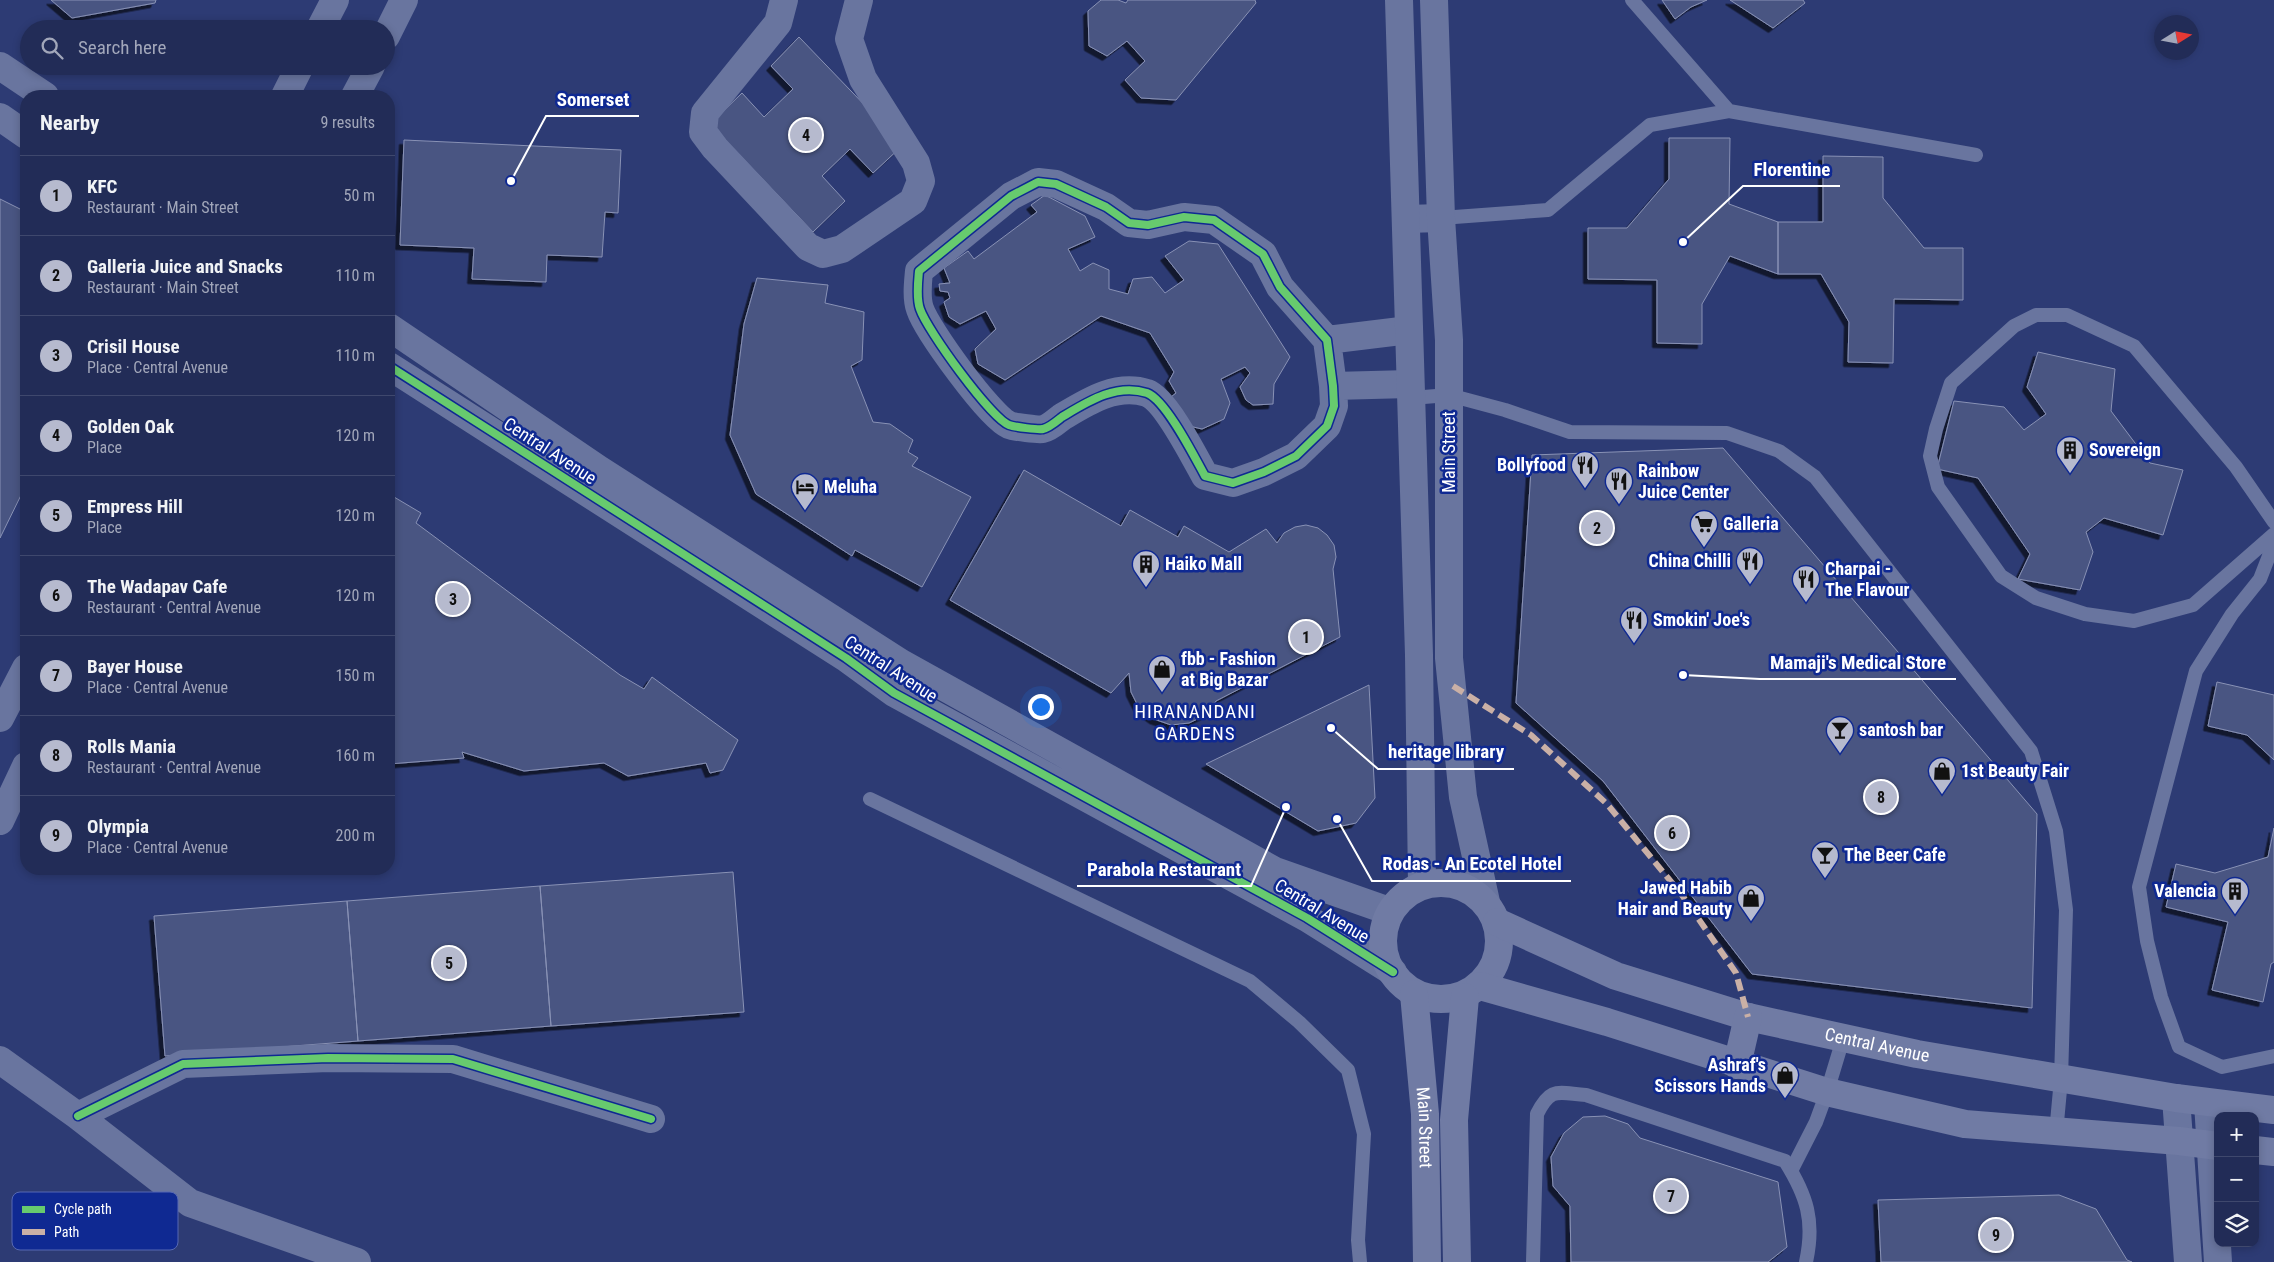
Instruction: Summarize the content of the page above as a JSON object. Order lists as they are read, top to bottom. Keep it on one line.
{"streets":{"main road":["Central Avenue","Main Street"]},"crossings":[["Central Avenue","Main Street"]],"districts":["HIRANANDANI GARDENS"],"places":{"other":["Somerset","Florentine","Mamaji's Medical Store","heritage library","Parabola Restaurant","Rodas - An Ecotel Hotel"],"building":["Sovereign","Haiko Mall","Valencia"],"restaurant":["Bollyfood","Rainbow Juice Center","China Chilli","Charpai - The Flavour","Smokin' Joe's"],"hotel":["Meluha"],"supermarket":["Galleria"],"shop":["fbb - Fashion at Big Bazar","1st Beauty Fair","Jawed Habib Hair and Beauty","Ashraf's Scissors Hands"],"bar":["santosh bar","The Beer Cafe"]},"legend":["Cycle path","Path"],"north":"right","page":{"search":"Search here","heading":["Nearby","9 results"],"pins":["4","2","3","1","8","6","5","7","9"],"list":[{"mark":"1","name":"KFC","note":"Restaurant · Main Street","value":"50 m"},{"mark":"2","name":"Galleria Juice and Snacks","note":"Restaurant · Main Street","value":"110 m"},{"mark":"3","name":"Crisil House","note":"Place · Central Avenue","value":"110 m"},{"mark":"4","name":"Golden Oak","note":"Place","value":"120 m"},{"mark":"5","name":"Empress Hill","note":"Place","value":"120 m"},{"mark":"6","name":"The Wadapav Cafe","note":"Restaurant · Central Avenue","value":"120 m"},{"mark":"7","name":"Bayer House","note":"Place · Central Avenue","value":"150 m"},{"mark":"8","name":"Rolls Mania","note":"Restaurant · Central Avenue","value":"160 m"},{"mark":"9","name":"Olympia","note":"Place · Central Avenue","value":"200 m"}],"map_buttons":["+","−"]}}
